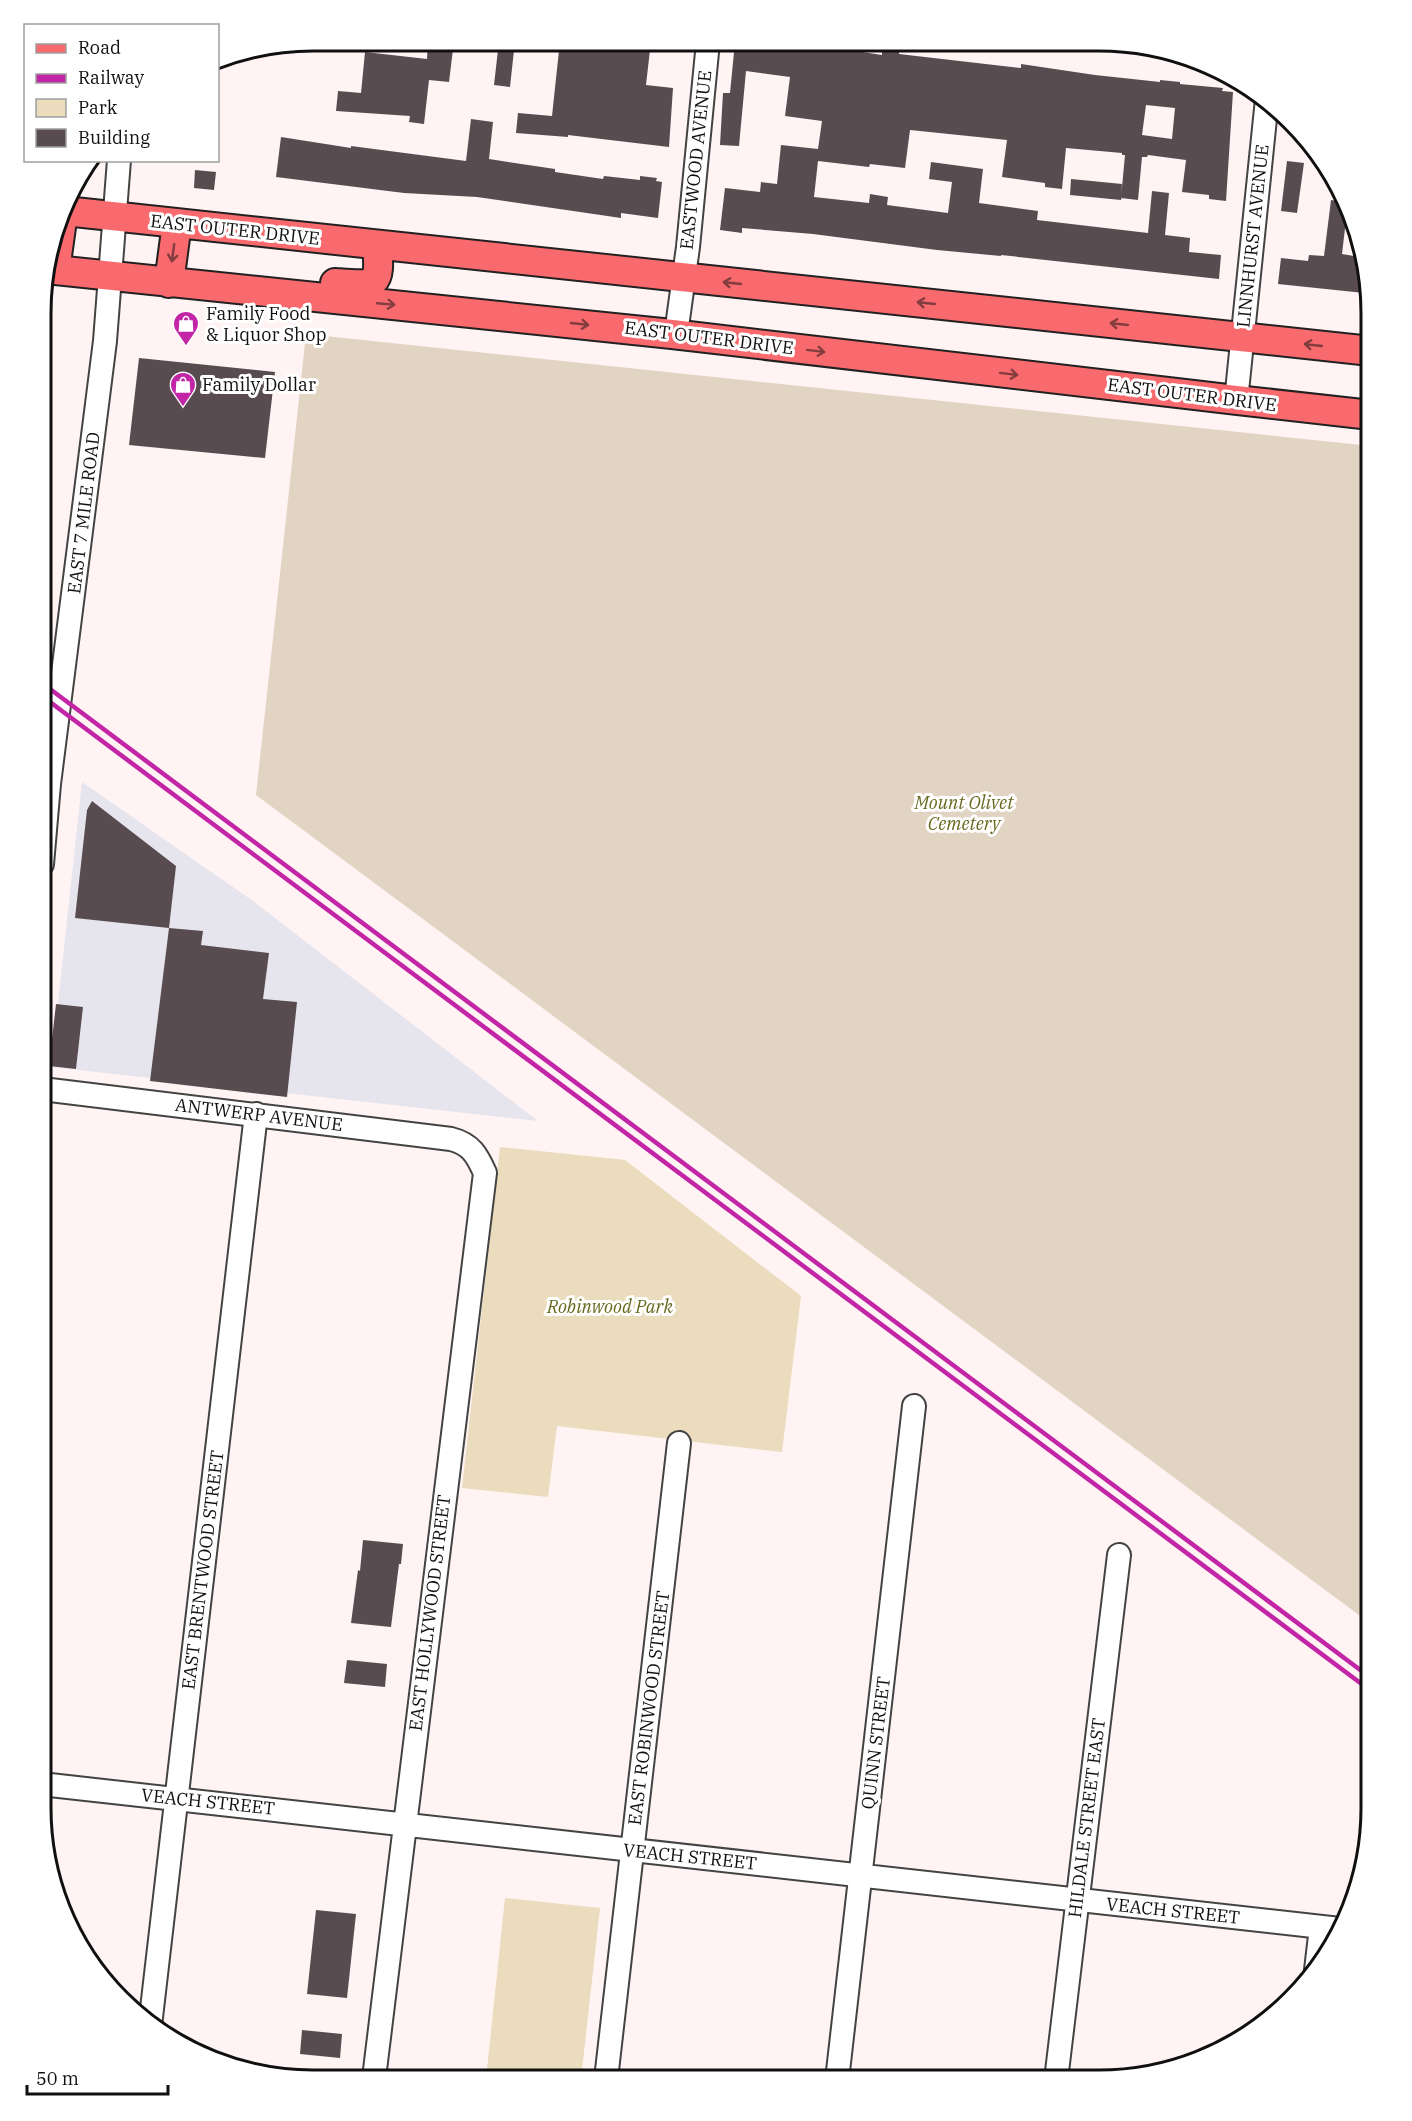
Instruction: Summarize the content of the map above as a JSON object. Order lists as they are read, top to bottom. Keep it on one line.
{"streets":{"main road":["EAST OUTER DRIVE"],"street":["EASTWOOD AVENUE","LINNHURST AVENUE","EAST 7 MILE ROAD","ANTWERP AVENUE","EAST BRENTWOOD STREET","EAST HOLLYWOOD STREET","EAST ROBINWOOD STREET","QUINN STREET","VEACH STREET","HILDALE STREET EAST"]},"crossings":[["EASTWOOD AVENUE","EAST OUTER DRIVE"],["EAST OUTER DRIVE","LINNHURST AVENUE"],["EAST OUTER DRIVE","EAST 7 MILE ROAD"],["ANTWERP AVENUE","EAST BRENTWOOD STREET"],["ANTWERP AVENUE","EAST HOLLYWOOD STREET"],["EAST BRENTWOOD STREET","VEACH STREET"],["EAST HOLLYWOOD STREET","VEACH STREET"],["EAST ROBINWOOD STREET","VEACH STREET"],["QUINN STREET","VEACH STREET"],["VEACH STREET","HILDALE STREET EAST"]],"parks":["Mount Olivet Cemetery","Robinwood Park"],"places":{"shop":["Family Food & Liquor Shop","Family Dollar"]},"legend":["Road","Railway","Park","Building"],"scale_bar":"50 m"}
